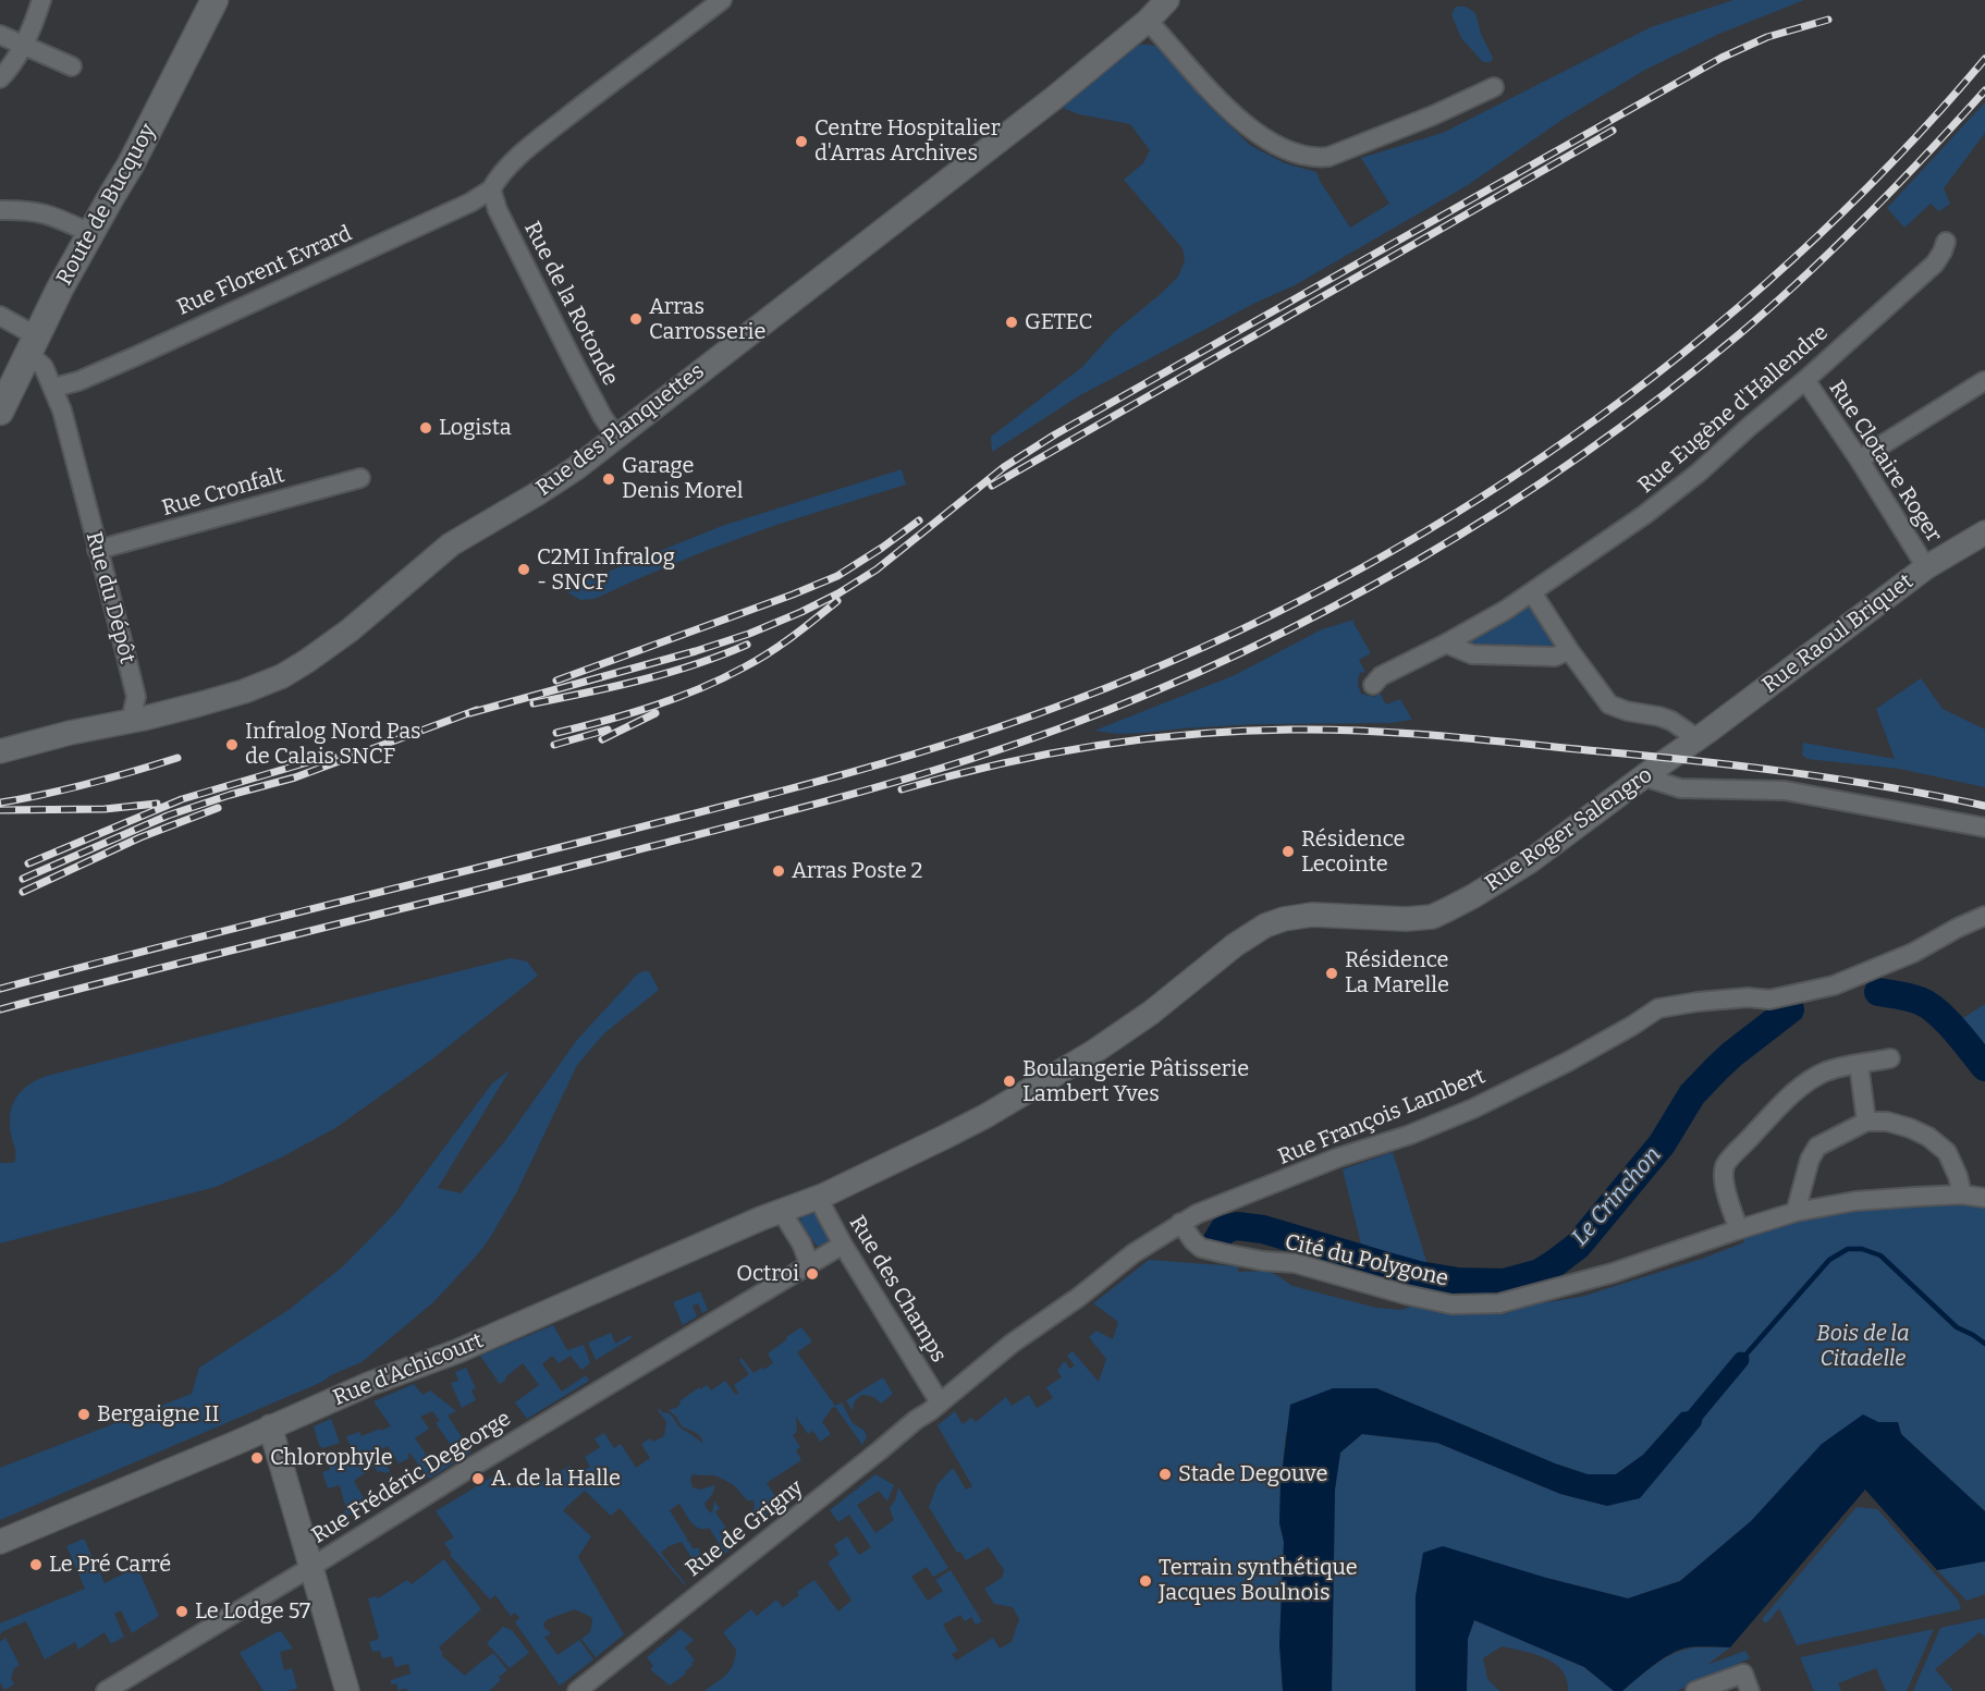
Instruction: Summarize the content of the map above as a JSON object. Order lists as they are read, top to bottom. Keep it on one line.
{"streets":{"main road":["Route de Bucquoy"],"street":["Rue Florent Evrard","Rue de la Rotonde","Rue Eugène d'Hallendre","Rue des Planquettes","Rue Clotaire Roger","Rue Cronfalt","Rue du Dépôt","Rue Raoul Briquet","Rue Roger Salengro","Rue François Lambert","Cité du Polygone","Rue des Champs","Rue d'Achicourt","Rue Frédéric Degeorge","Rue de Grigny"]},"crossings":[["Route de Bucquoy","Rue du Dépôt"],["Rue Florent Evrard","Rue de la Rotonde"],["Rue Florent Evrard","Rue du Dépôt"],["Rue de la Rotonde","Rue des Planquettes"],["Rue Eugène d'Hallendre","Rue Clotaire Roger"],["Rue des Planquettes","Rue du Dépôt"],["Rue Clotaire Roger","Rue Raoul Briquet"],["Rue Cronfalt","Rue du Dépôt"],["Rue Raoul Briquet","Rue Roger Salengro"],["Rue Roger Salengro","Rue des Champs"],["Rue Roger Salengro","Rue d'Achicourt"],["Rue François Lambert","Cité du Polygone"],["Rue François Lambert","Rue des Champs"],["Rue François Lambert","Rue de Grigny"],["Rue des Champs","Rue d'Achicourt"],["Rue des Champs","Rue Frédéric Degeorge"],["Rue des Champs","Rue de Grigny"]],"water":["Le Crinchon"],"parks":["Bois de la Citadelle"],"places":["Centre Hospitalier d'Arras Archives","Arras Carrosserie","GETEC","Logista","Garage Denis Morel","C2MI Infralog - SNCF","Infralog Nord Pas de Calais SNCF","Résidence Lecointe","Arras Poste 2","Résidence La Marelle","Boulangerie Pâtisserie Lambert Yves","Octroi","Bergaigne II","Chlorophyle","Stade Degouve","A. de la Halle","Le Pré Carré","Terrain synthétique Jacques Boulnois","Le Lodge 57"]}
